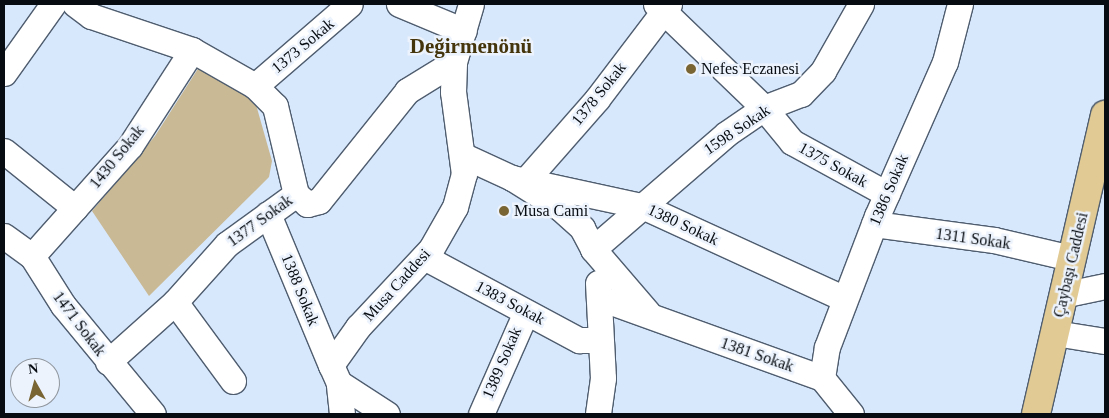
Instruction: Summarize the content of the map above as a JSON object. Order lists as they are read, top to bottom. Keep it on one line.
{"streets":{"main road":["Çaybaşı Caddesi"],"street":["1373 Sokak","1378 Sokak","1598 Sokak","1430 Sokak","1375 Sokak","1386 Sokak","1377 Sokak","1380 Sokak","1311 Sokak","Musa Caddesi","1388 Sokak","1383 Sokak","1471 Sokak","1381 Sokak","1389 Sokak"]},"crossings":[["1378 Sokak","1375 Sokak"],["1378 Sokak","1380 Sokak"],["1598 Sokak","1375 Sokak"],["1598 Sokak","1380 Sokak"],["1598 Sokak","1381 Sokak"],["1430 Sokak","1471 Sokak"],["1375 Sokak","1386 Sokak"],["1386 Sokak","1380 Sokak"],["1386 Sokak","1311 Sokak"],["1386 Sokak","1381 Sokak"],["1377 Sokak","Musa Caddesi"],["1377 Sokak","1388 Sokak"],["1377 Sokak","1471 Sokak"],["1380 Sokak","Musa Caddesi"],["1380 Sokak","1381 Sokak"],["1311 Sokak","Çaybaşı Caddesi"],["Musa Caddesi","1388 Sokak"],["Musa Caddesi","1383 Sokak"],["1383 Sokak","1389 Sokak"]],"districts":["Değirmenönü"],"places":["Nefes Eczanesi","Musa Cami"],"north":"top"}
